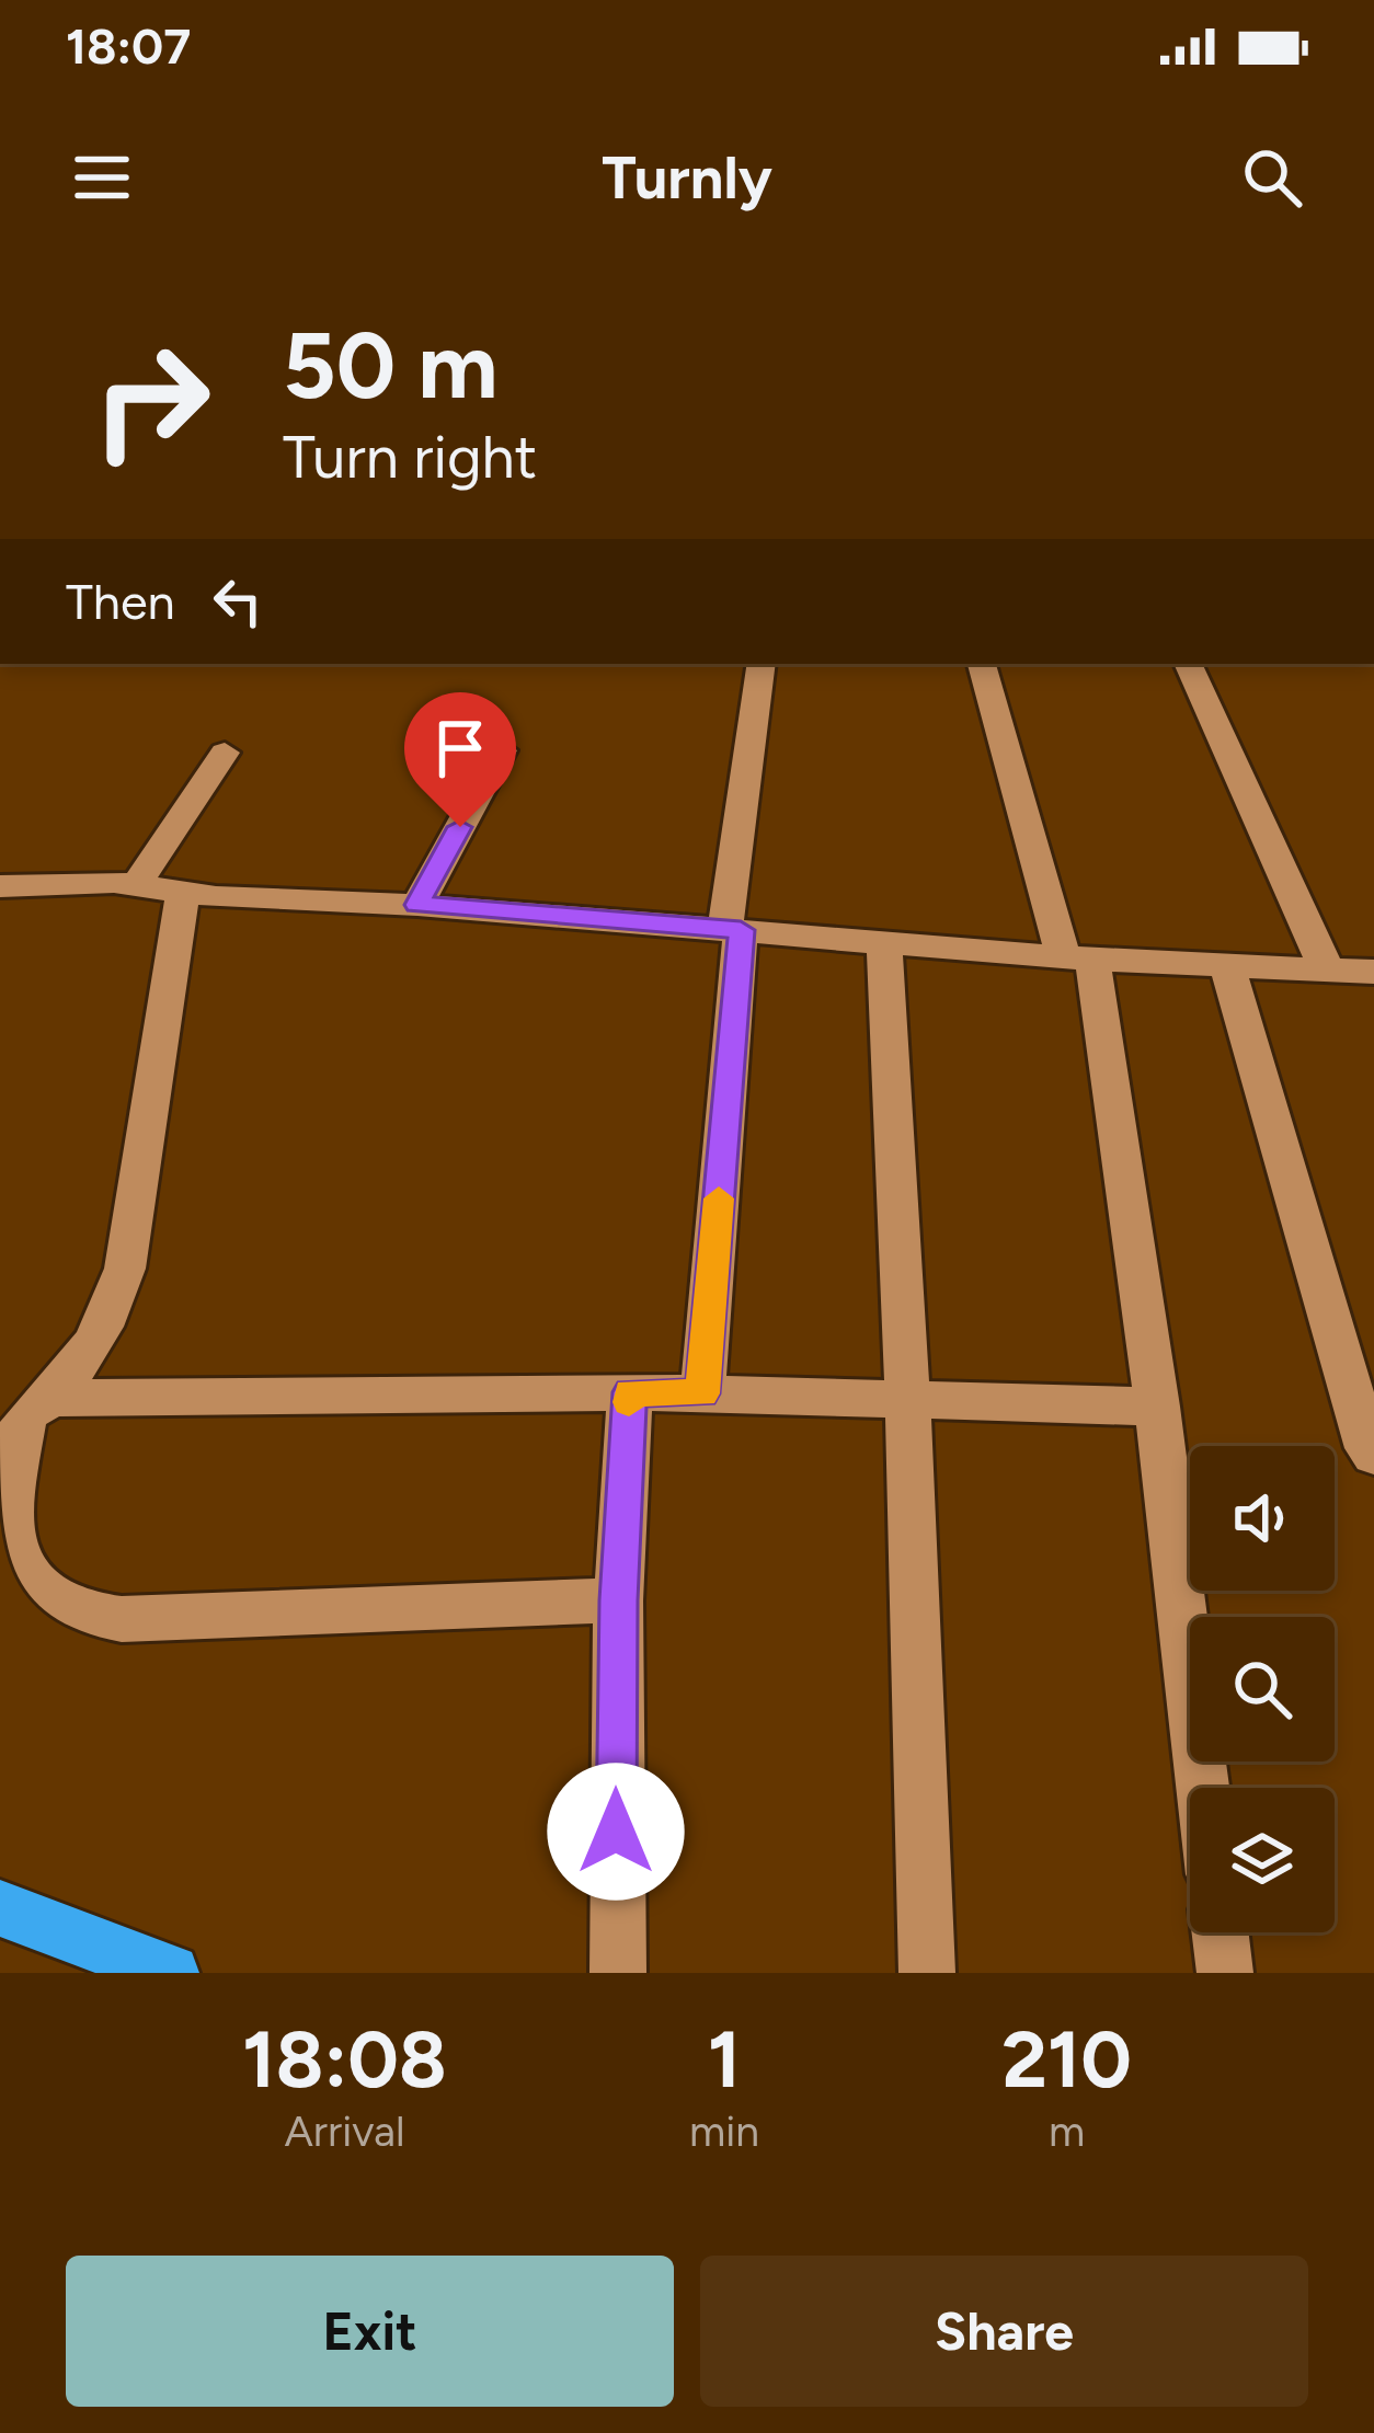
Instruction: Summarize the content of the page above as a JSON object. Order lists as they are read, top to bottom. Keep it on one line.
{"page":{"status":"18:07","header":"Turnly","turn":["50 m","Turn right"],"then":"Then","eta":["18:08","Arrival","1","min","210","m"],"buttons":["Exit","Share"]}}
